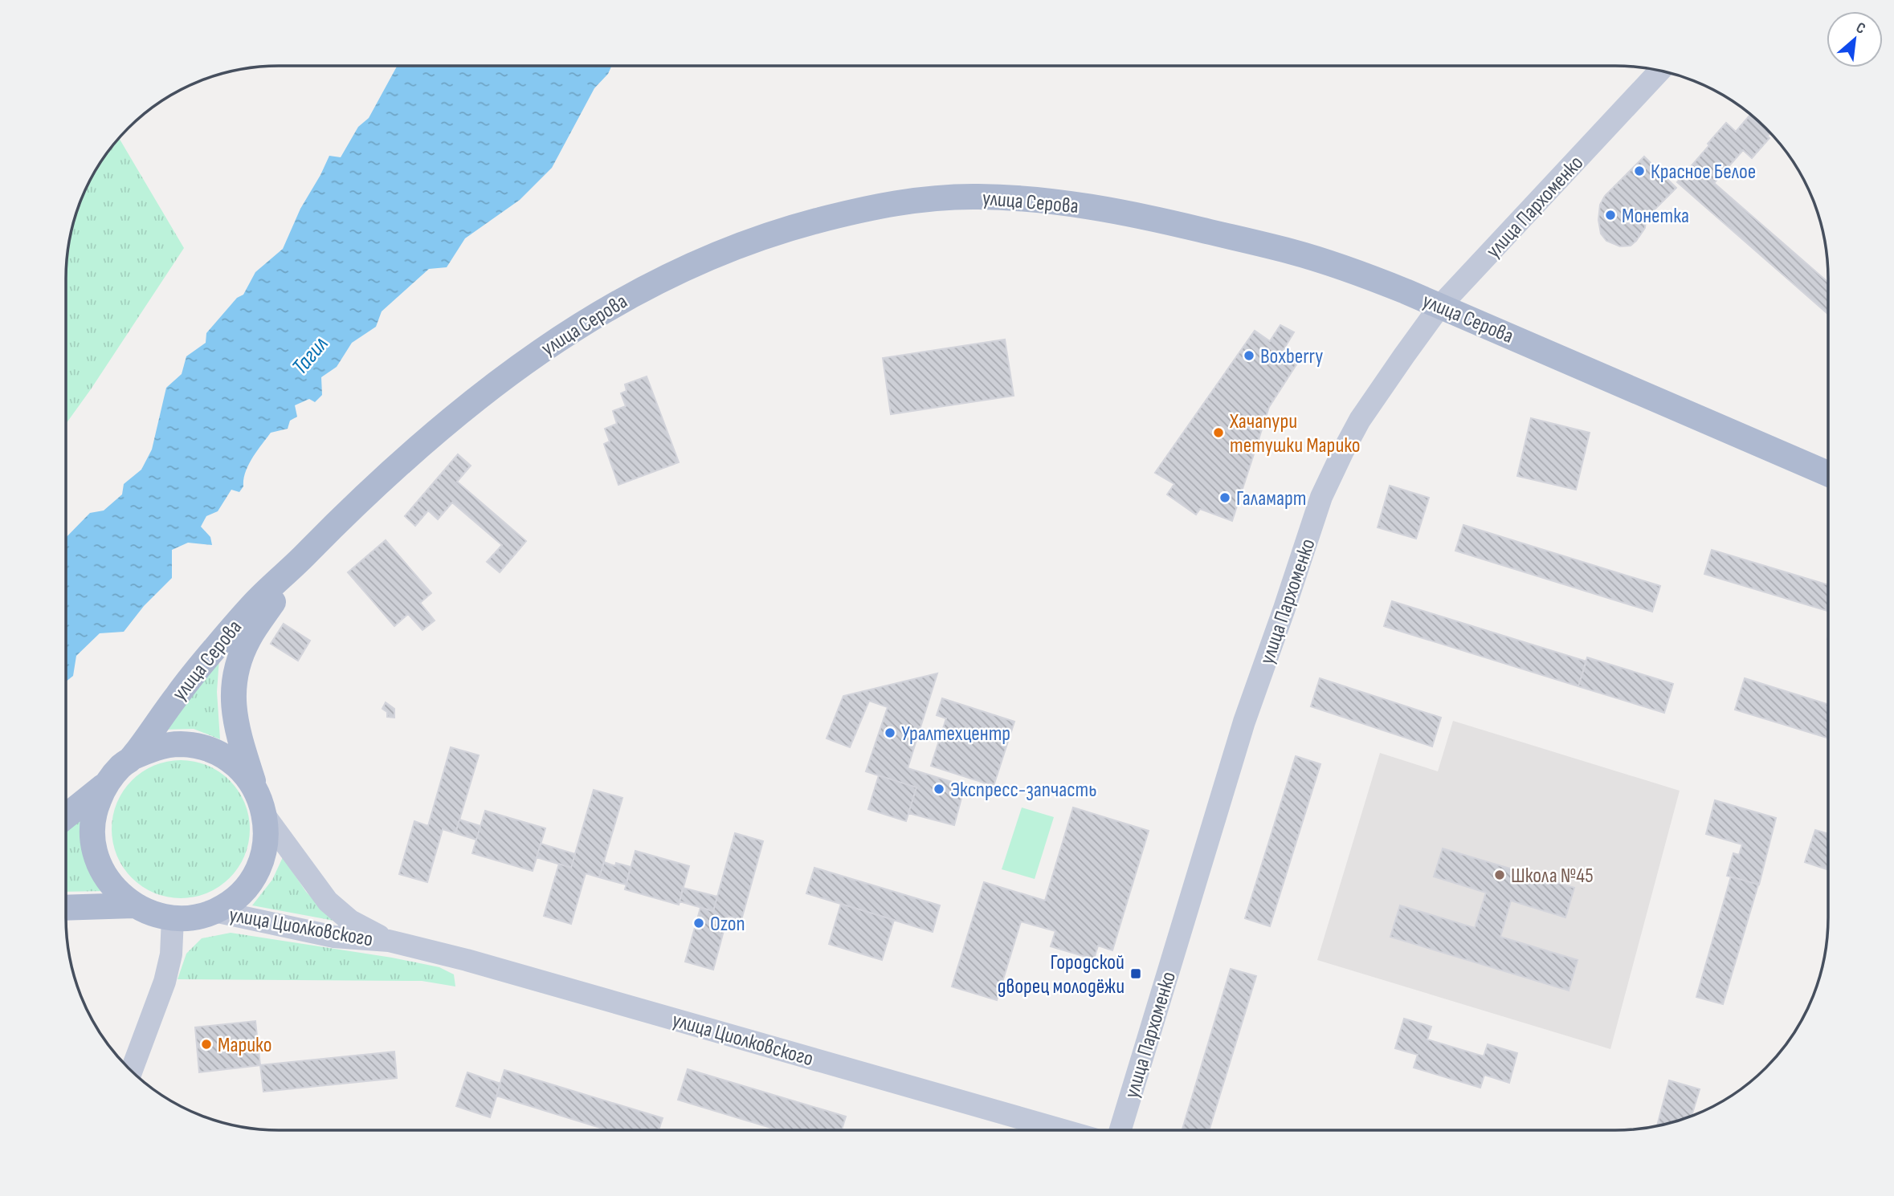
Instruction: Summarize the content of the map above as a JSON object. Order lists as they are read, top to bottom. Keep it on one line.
{"streets":{"main road":["улица Серова"],"street":["улица Пархоменко","улица Циолковского"]},"crossings":[["улица Серова","улица Пархоменко"],["улица Серова","улица Циолковского"]],"water":["Тагил"],"places":{"other":["Красное Белое","Монетка","Boxberry","Хачапури тетушки Марико","Галамарт","Уралтехцентр","Экспресс-запчасть","Школа №45","Ozon","Марико"],"transit":["Городской дворец молодёжи"]},"north":"top right"}
